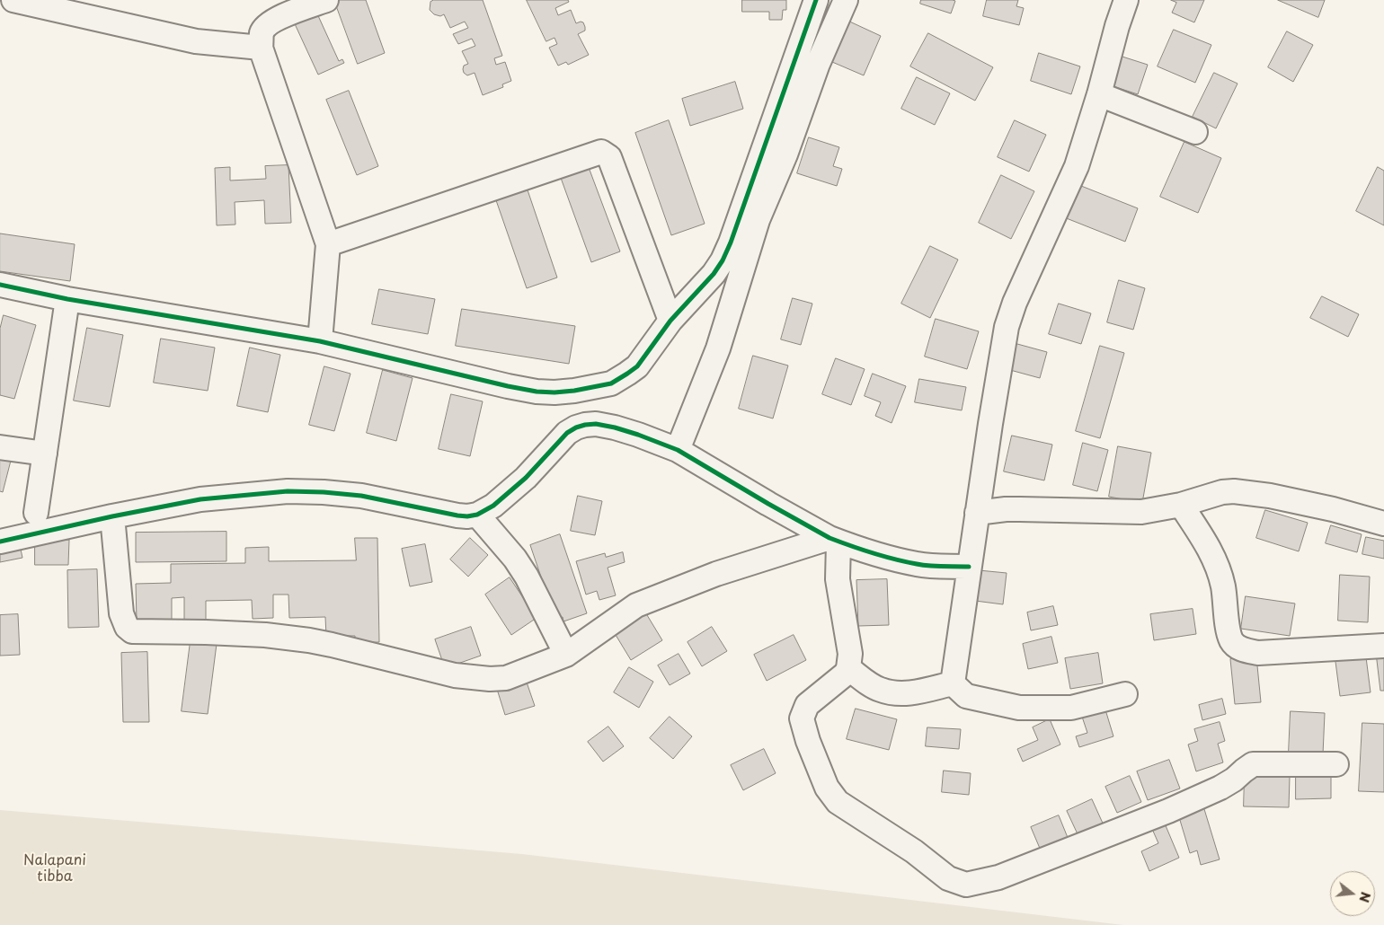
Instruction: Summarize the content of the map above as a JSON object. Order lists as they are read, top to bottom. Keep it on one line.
{"parks":["Nalapani tibba"],"north":"right"}
